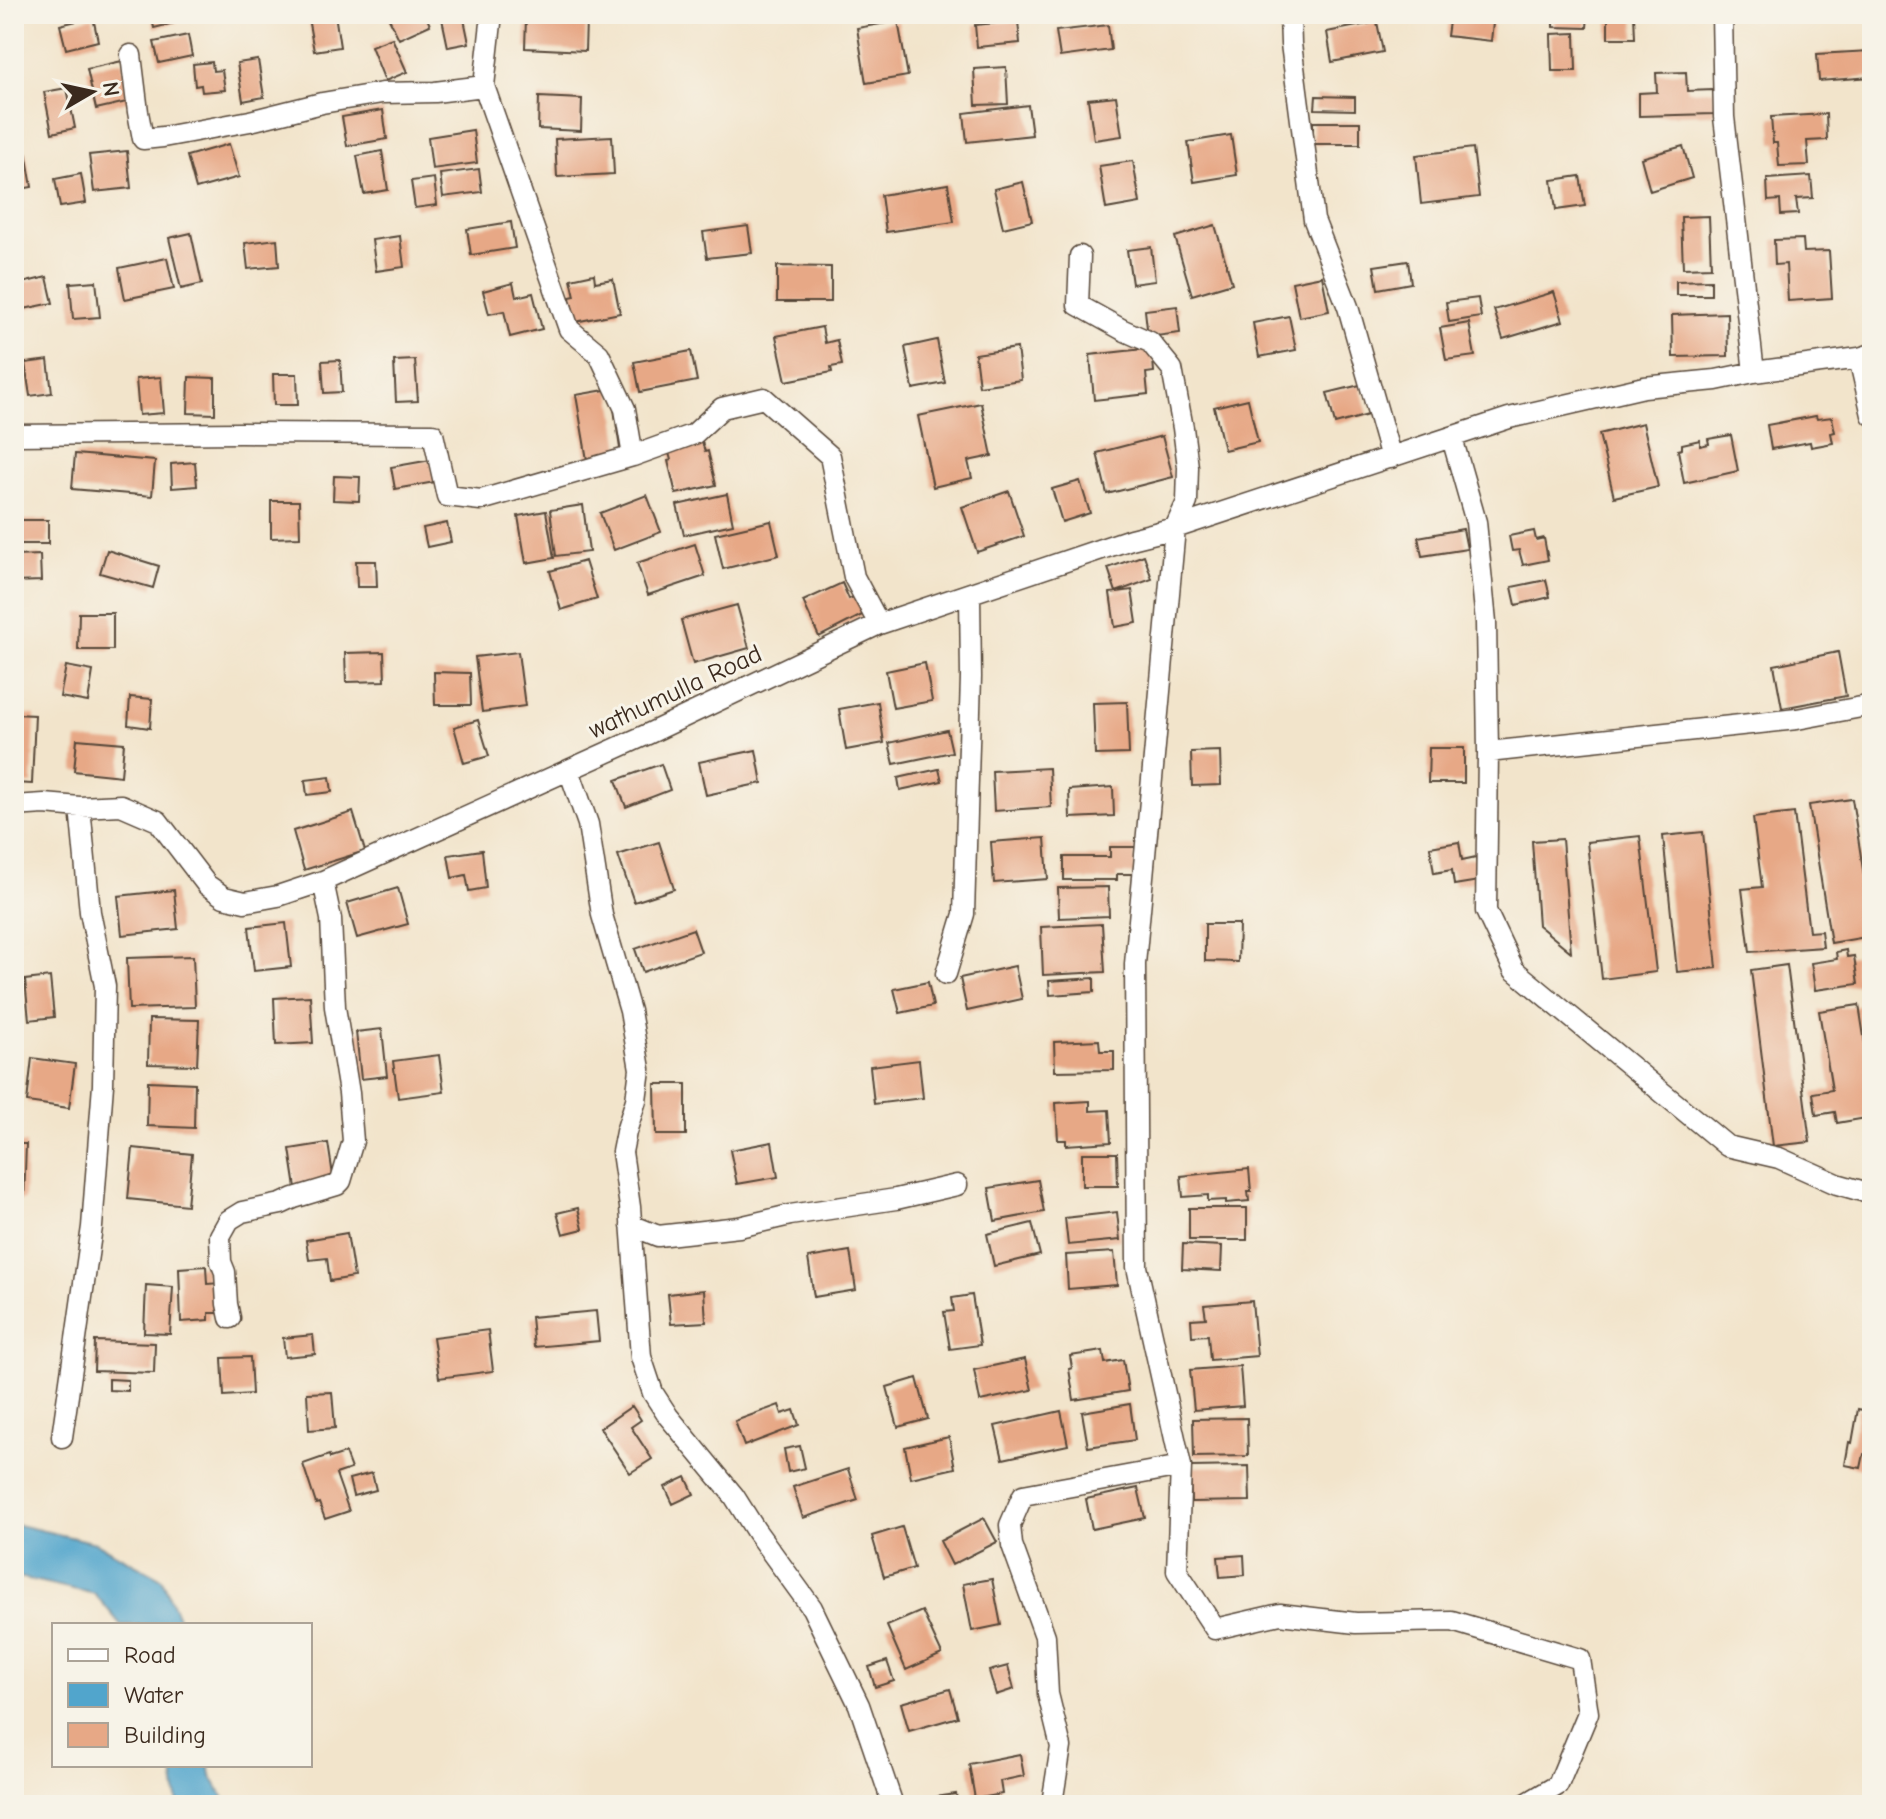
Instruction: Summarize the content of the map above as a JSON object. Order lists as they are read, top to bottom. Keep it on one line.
{"streets":{"street":["wathumulla Road"]},"legend":["Road","Water","Building"],"north":"right"}
